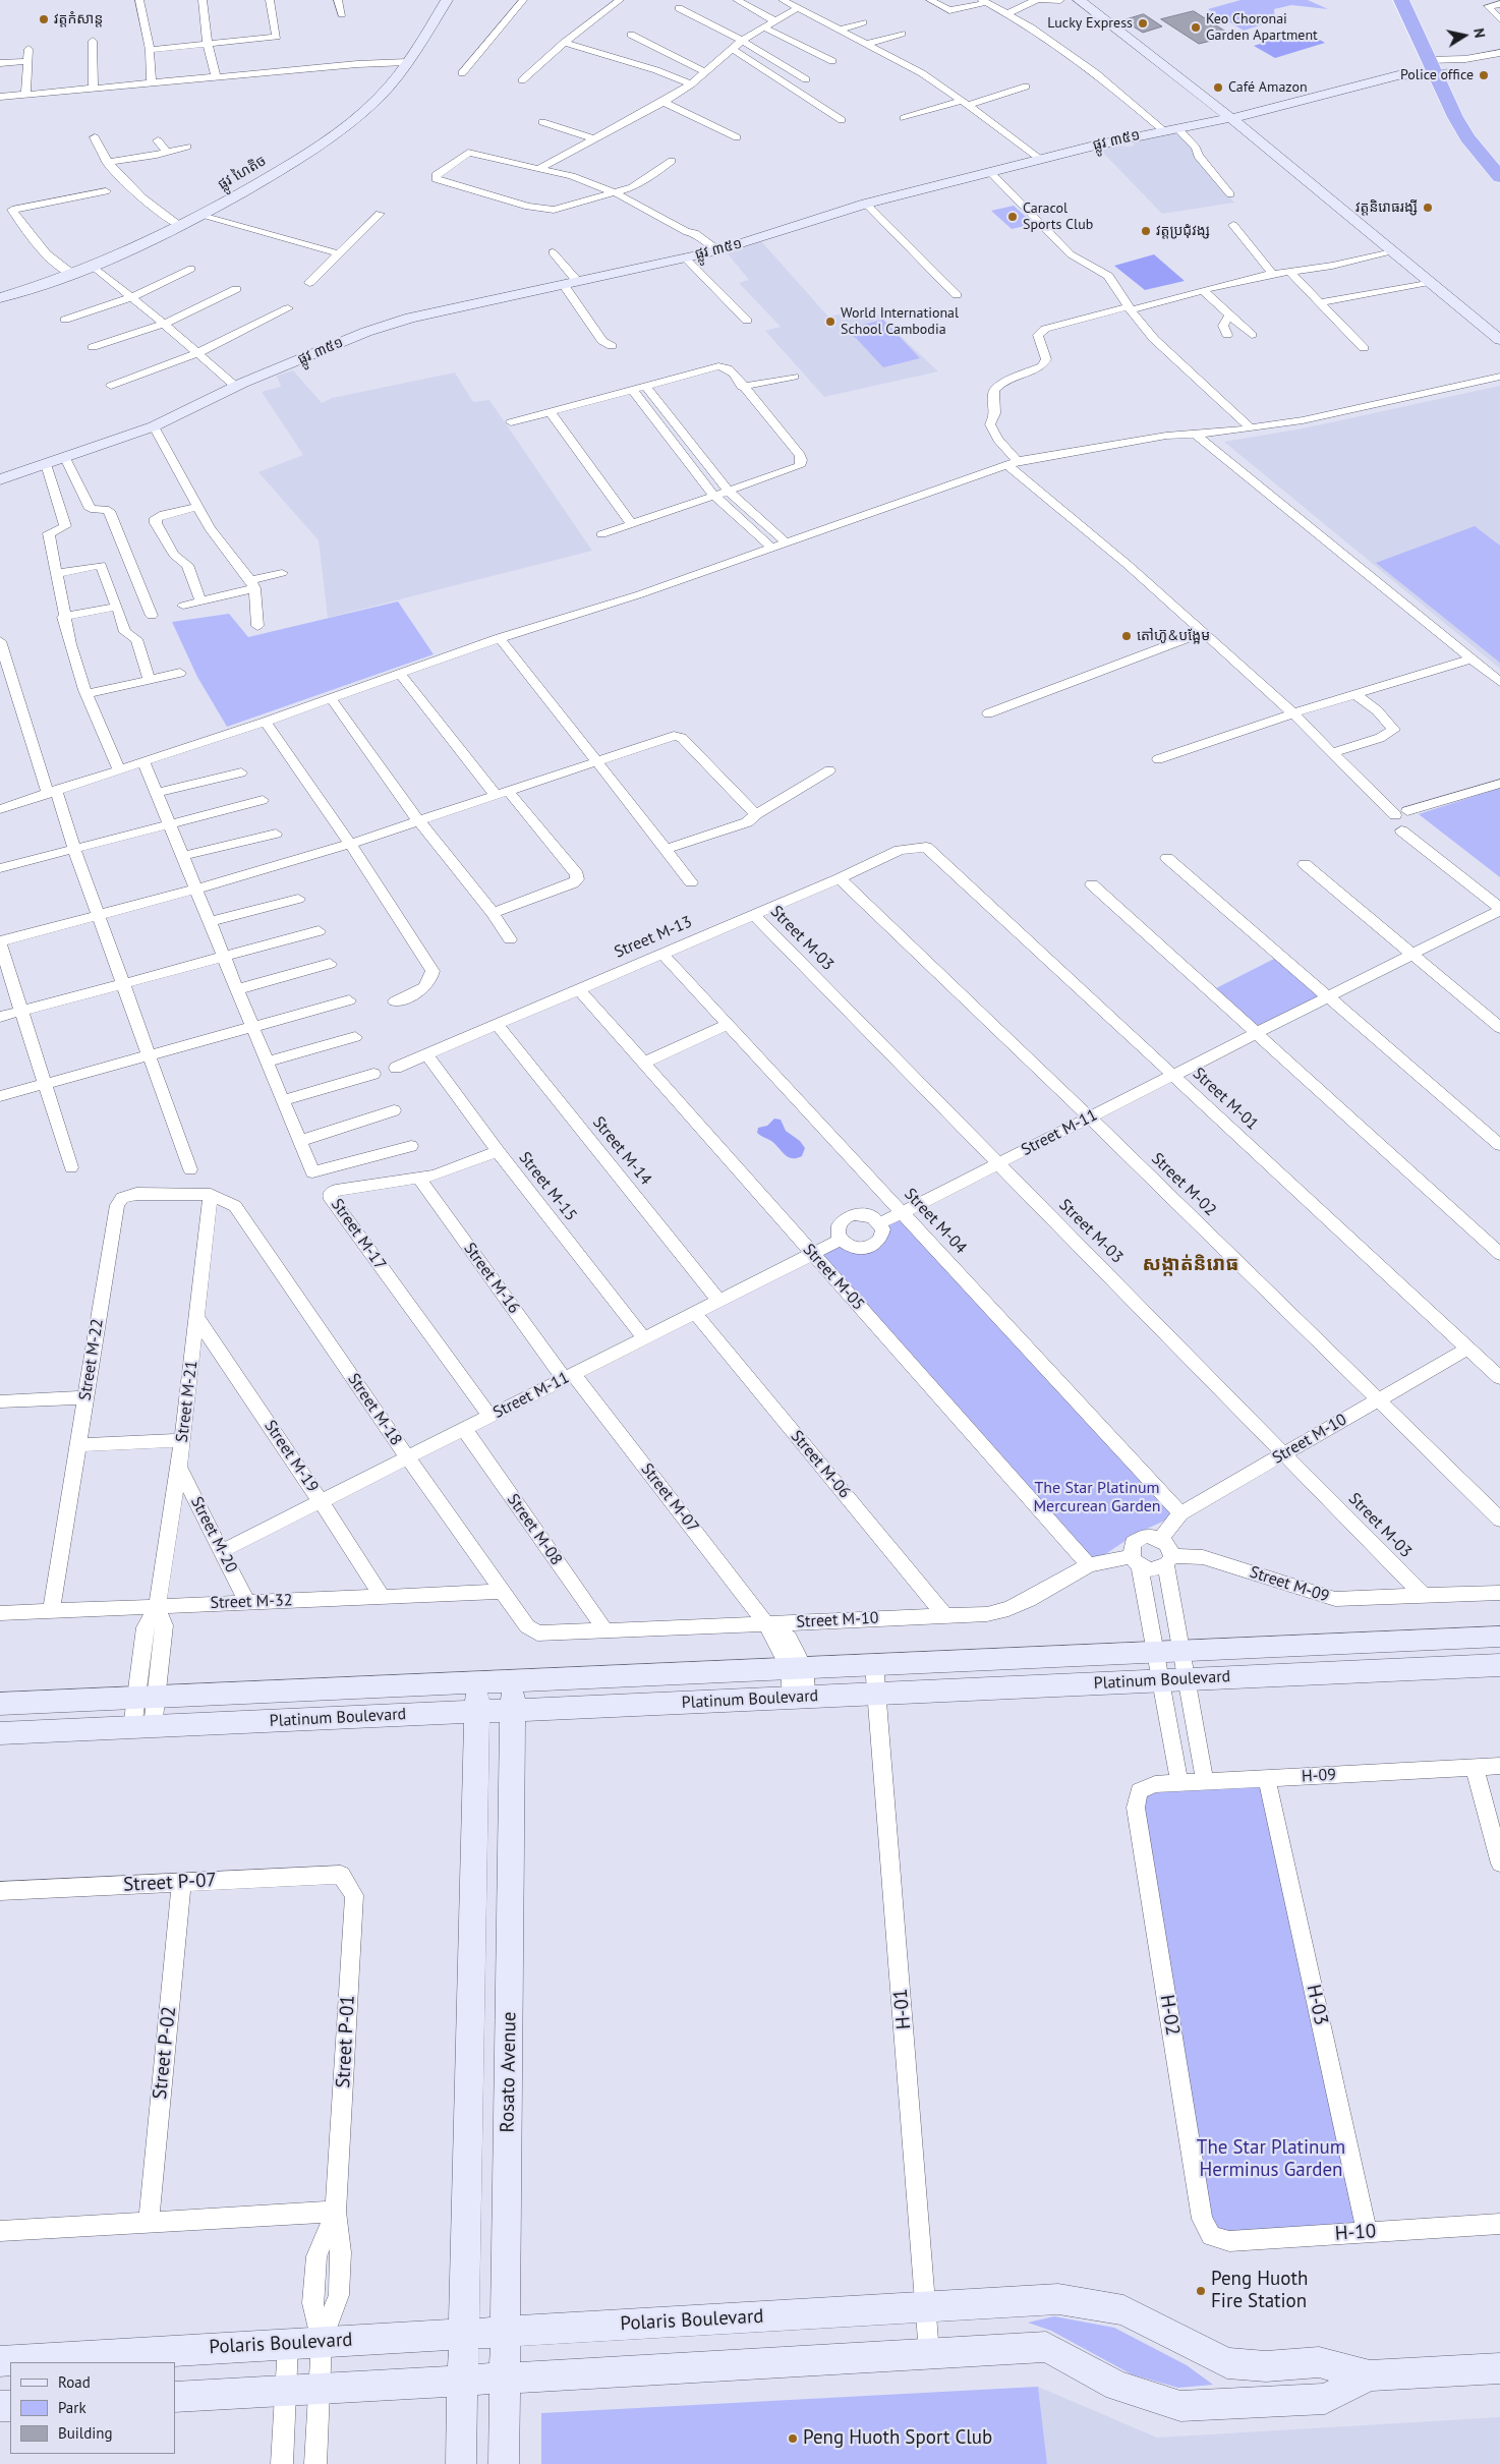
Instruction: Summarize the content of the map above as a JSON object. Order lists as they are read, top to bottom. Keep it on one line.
{"streets":{"street":["ផ្លូវ ៣៥១","ផ្លូវ ហៃតិច","Street M-13","Street M-03","Street M-01","Street M-11","Street M-14","Street M-02","Street M-15","Street M-04","Street M-17","Street M-05","Street M-16","Street M-22","Street M-21","Street M-18","Street M-10","Street M-19","Street M-06","Street M-07","Street M-08","Street M-20","Street M-09","Street M-32","Platinum Boulevard","H-09","Street P-07","H-03","H-01","H-02","Street P-01","Street P-02","Rosato Avenue","H-10","Polaris Boulevard"]},"crossings":[["Street M-13","Street M-03"],["Street M-13","Street M-01"],["Street M-13","Street M-14"],["Street M-13","Street M-02"],["Street M-13","Street M-15"],["Street M-13","Street M-04"],["Street M-13","Street M-05"],["Street M-03","Street M-11"],["Street M-03","Street M-10"],["Street M-03","Street M-09"],["Street M-01","Street M-11"],["Street M-01","Street M-10"],["Street M-11","Street M-14"],["Street M-11","Street M-02"],["Street M-11","Street M-15"],["Street M-11","Street M-04"],["Street M-11","Street M-17"],["Street M-11","Street M-05"],["Street M-11","Street M-16"],["Street M-11","Street M-18"],["Street M-11","Street M-19"],["Street M-11","Street M-06"],["Street M-11","Street M-07"],["Street M-11","Street M-08"],["Street M-11","Street M-20"],["Street M-02","Street M-10"],["Street M-15","Street M-17"],["Street M-04","Street M-10"],["Street M-17","Street M-16"],["Street M-05","Street M-10"],["Street M-16","Street M-07"],["Street M-22","Street M-21"],["Street M-22","Street M-18"],["Street M-22","Street M-32"],["Street M-21","Street M-18"],["Street M-21","Street M-19"],["Street M-21","Street M-20"],["Street M-21","Street M-32"],["Street M-21","Platinum Boulevard"],["Street M-18","Street M-10"],["Street M-18","Street M-32"],["Street M-10","Street M-06"],["Street M-10","Street M-07"],["Street M-10","Street M-08"],["Street M-10","Street M-09"],["Street M-19","Street M-32"],["Street M-07","Platinum Boulevard"],["Street M-20","Street M-32"],["Platinum Boulevard","H-01"],["Platinum Boulevard","Rosato Avenue"],["H-09","H-03"],["H-09","H-02"],["Street P-07","Street P-01"],["Street P-07","Street P-02"],["H-03","H-10"],["H-01","Polaris Boulevard"],["H-02","H-10"],["Rosato Avenue","Polaris Boulevard"]],"districts":["សង្កាត់និរោធ"],"parks":["The Star Platinum Mercurean Garden","The Star Platinum Herminus Garden"],"places":["វត្តកំសាន្ត","Lucky Express","Keo Choronai Garden Apartment","Police office","Café Amazon","វត្តនិរោធរង្សី","Caracol Sports Club","វត្តប្រជុំវង្ស","World International School Cambodia","តៅហ៊ូ&បង្អែម","Peng Huoth Fire Station","Peng Huoth Sport Club"],"legend":["Road","Park","Building"],"north":"right"}
